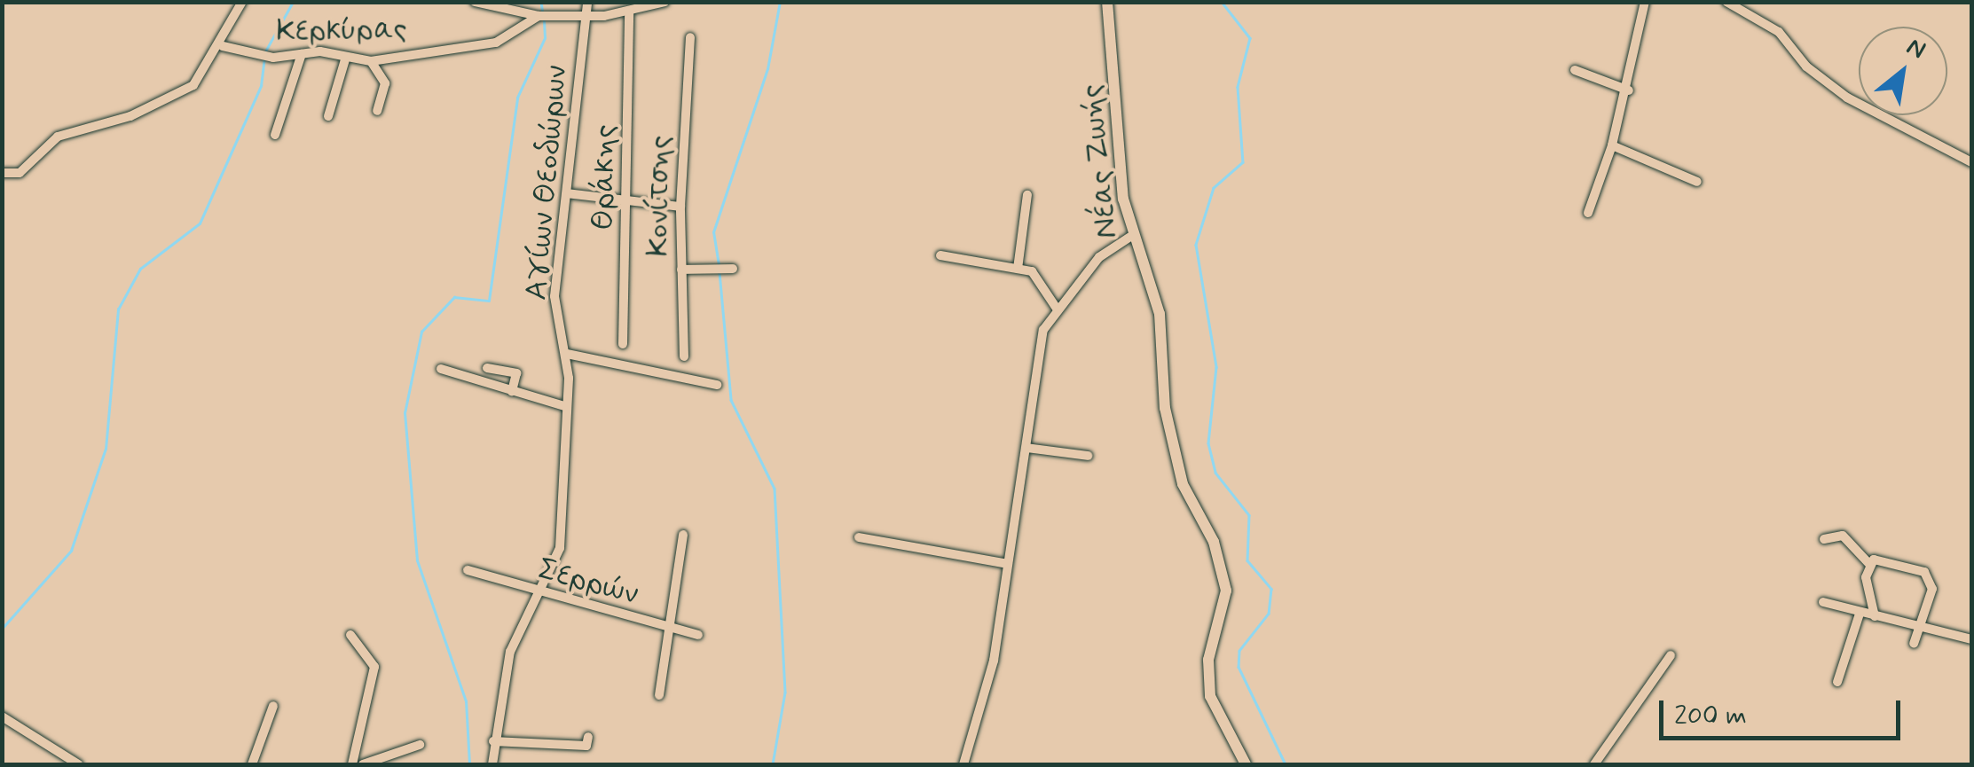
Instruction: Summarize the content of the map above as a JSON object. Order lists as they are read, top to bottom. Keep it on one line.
{"streets":{"street":["Κερκύρας","Νέας Ζωής","Θράκης","Αγίων Θεοδώρων","Κονίτσης","Σερρών"]},"crossings":[["Αγίων Θεοδώρων","Σερρών"]],"scale_bar":"200 m","north":"top right"}
